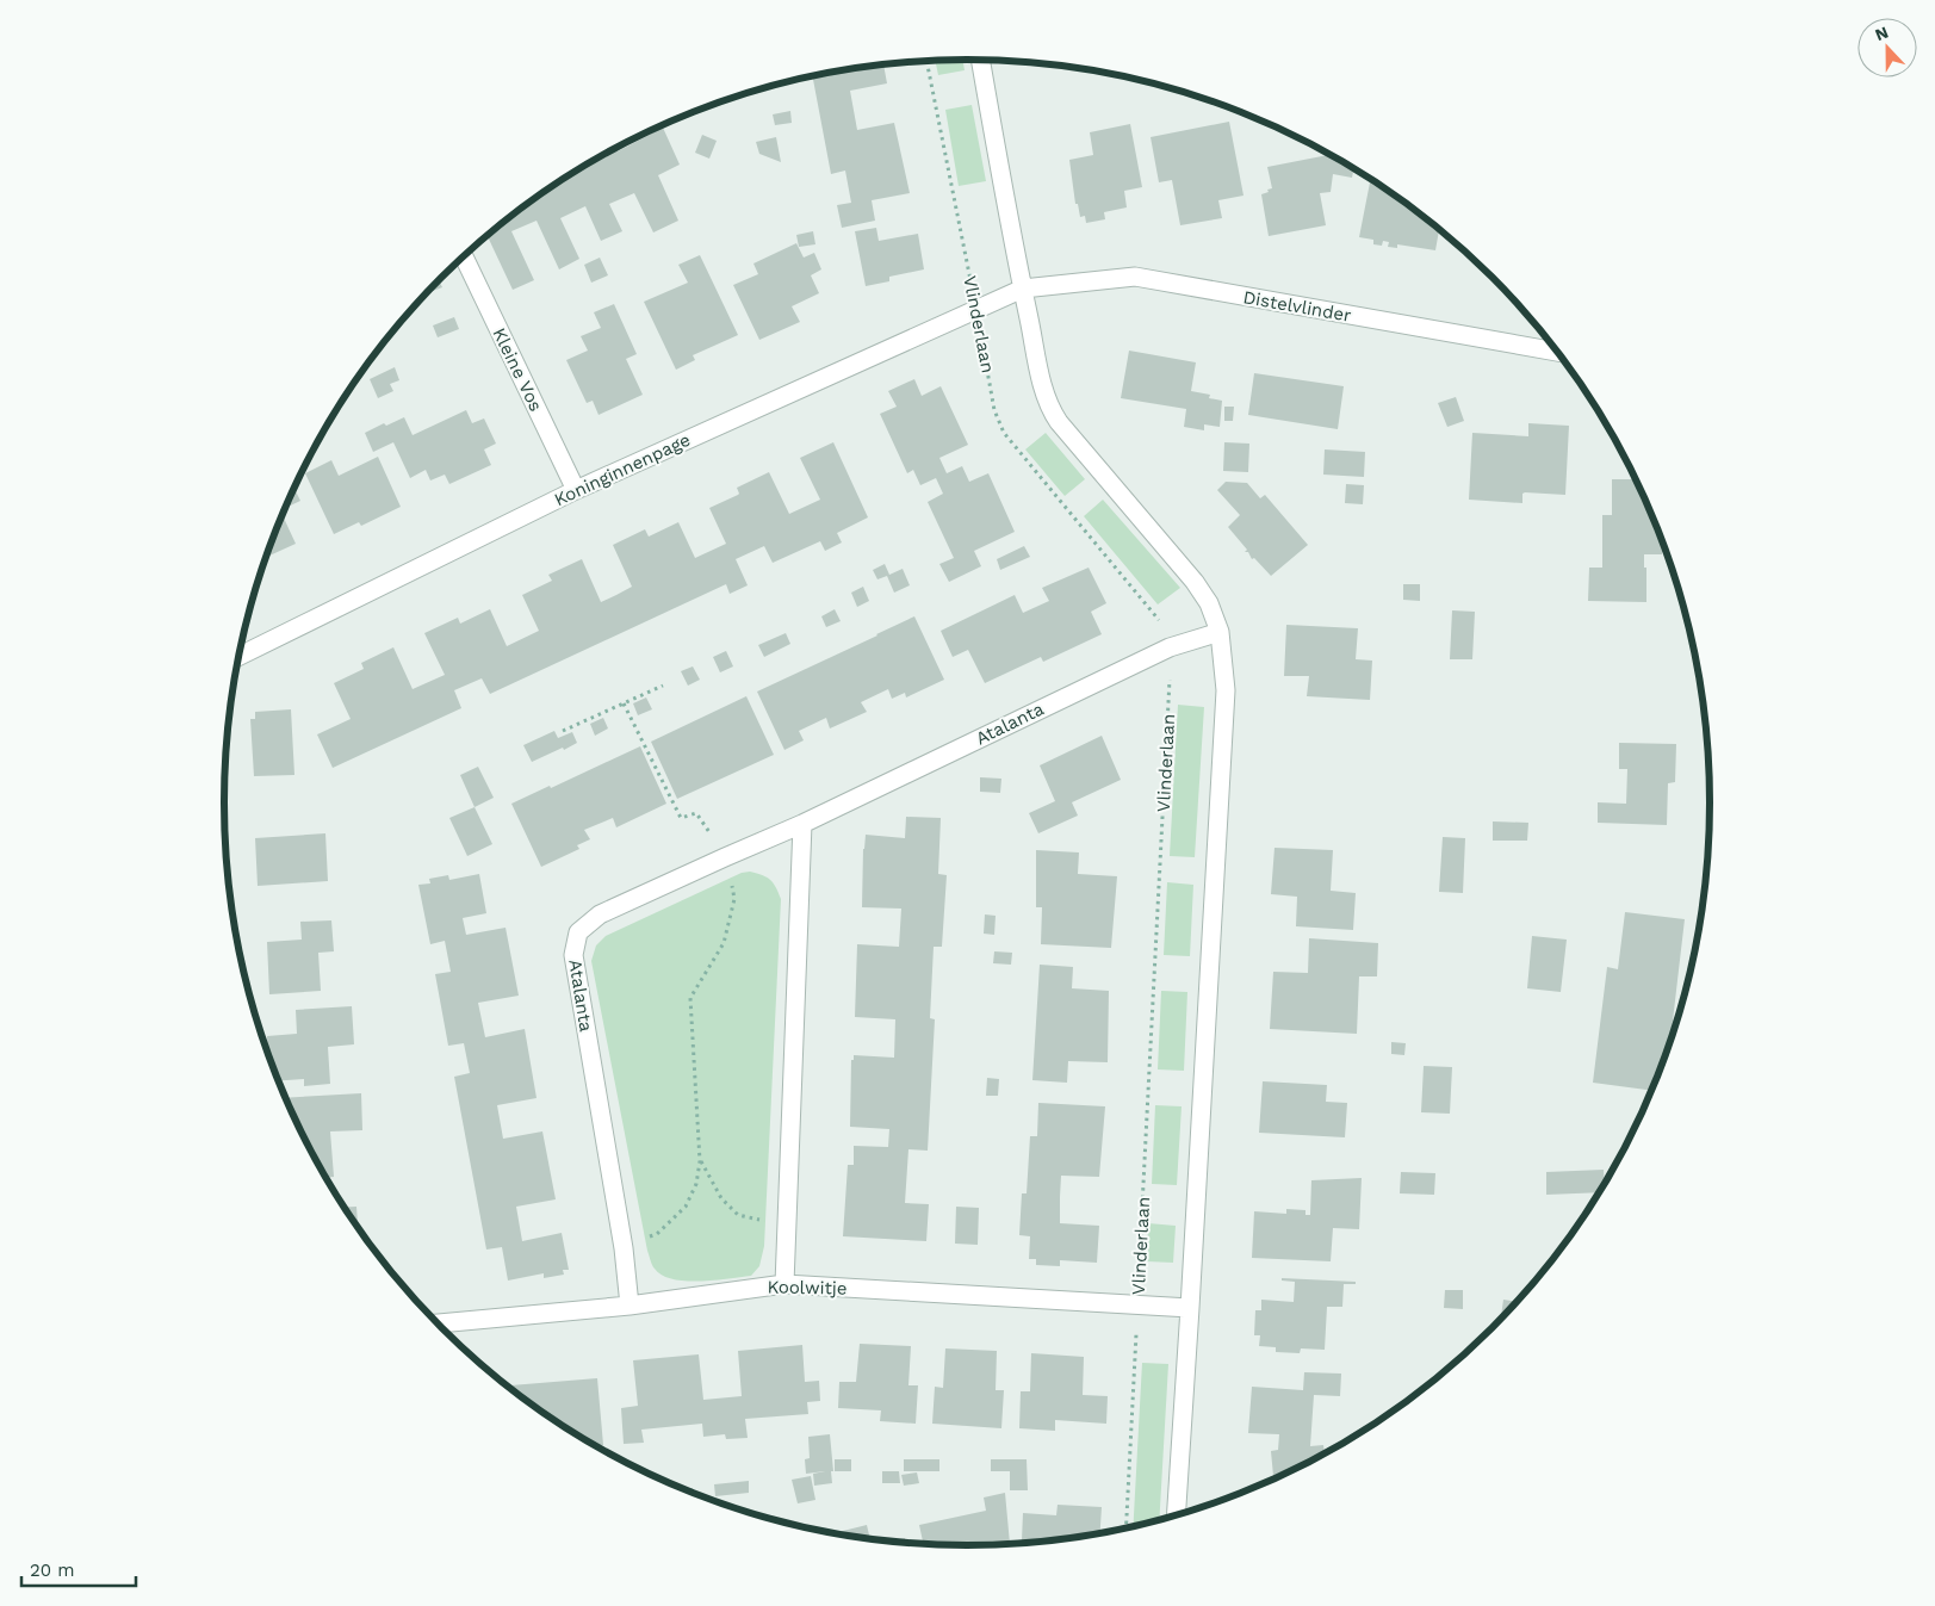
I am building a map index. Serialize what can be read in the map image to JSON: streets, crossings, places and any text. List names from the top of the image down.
{
  "streets": {
    "street": [
      "Distelvlinder",
      "Kleine Vos",
      "Koninginnenpage",
      "Atalanta",
      "Koolwitje"
    ],
    "path": ["Vlinderlaan"]
  },
  "crossings": [
    ["Distelvlinder", "Koninginnenpage"],
    ["Vlinderlaan", "Koninginnenpage"],
    ["Vlinderlaan", "Atalanta"],
    ["Vlinderlaan", "Koolwitje"],
    ["Kleine Vos", "Koninginnenpage"],
    ["Atalanta", "Koolwitje"]
  ],
  "scale_bar": "20 m",
  "north": "top"
}
